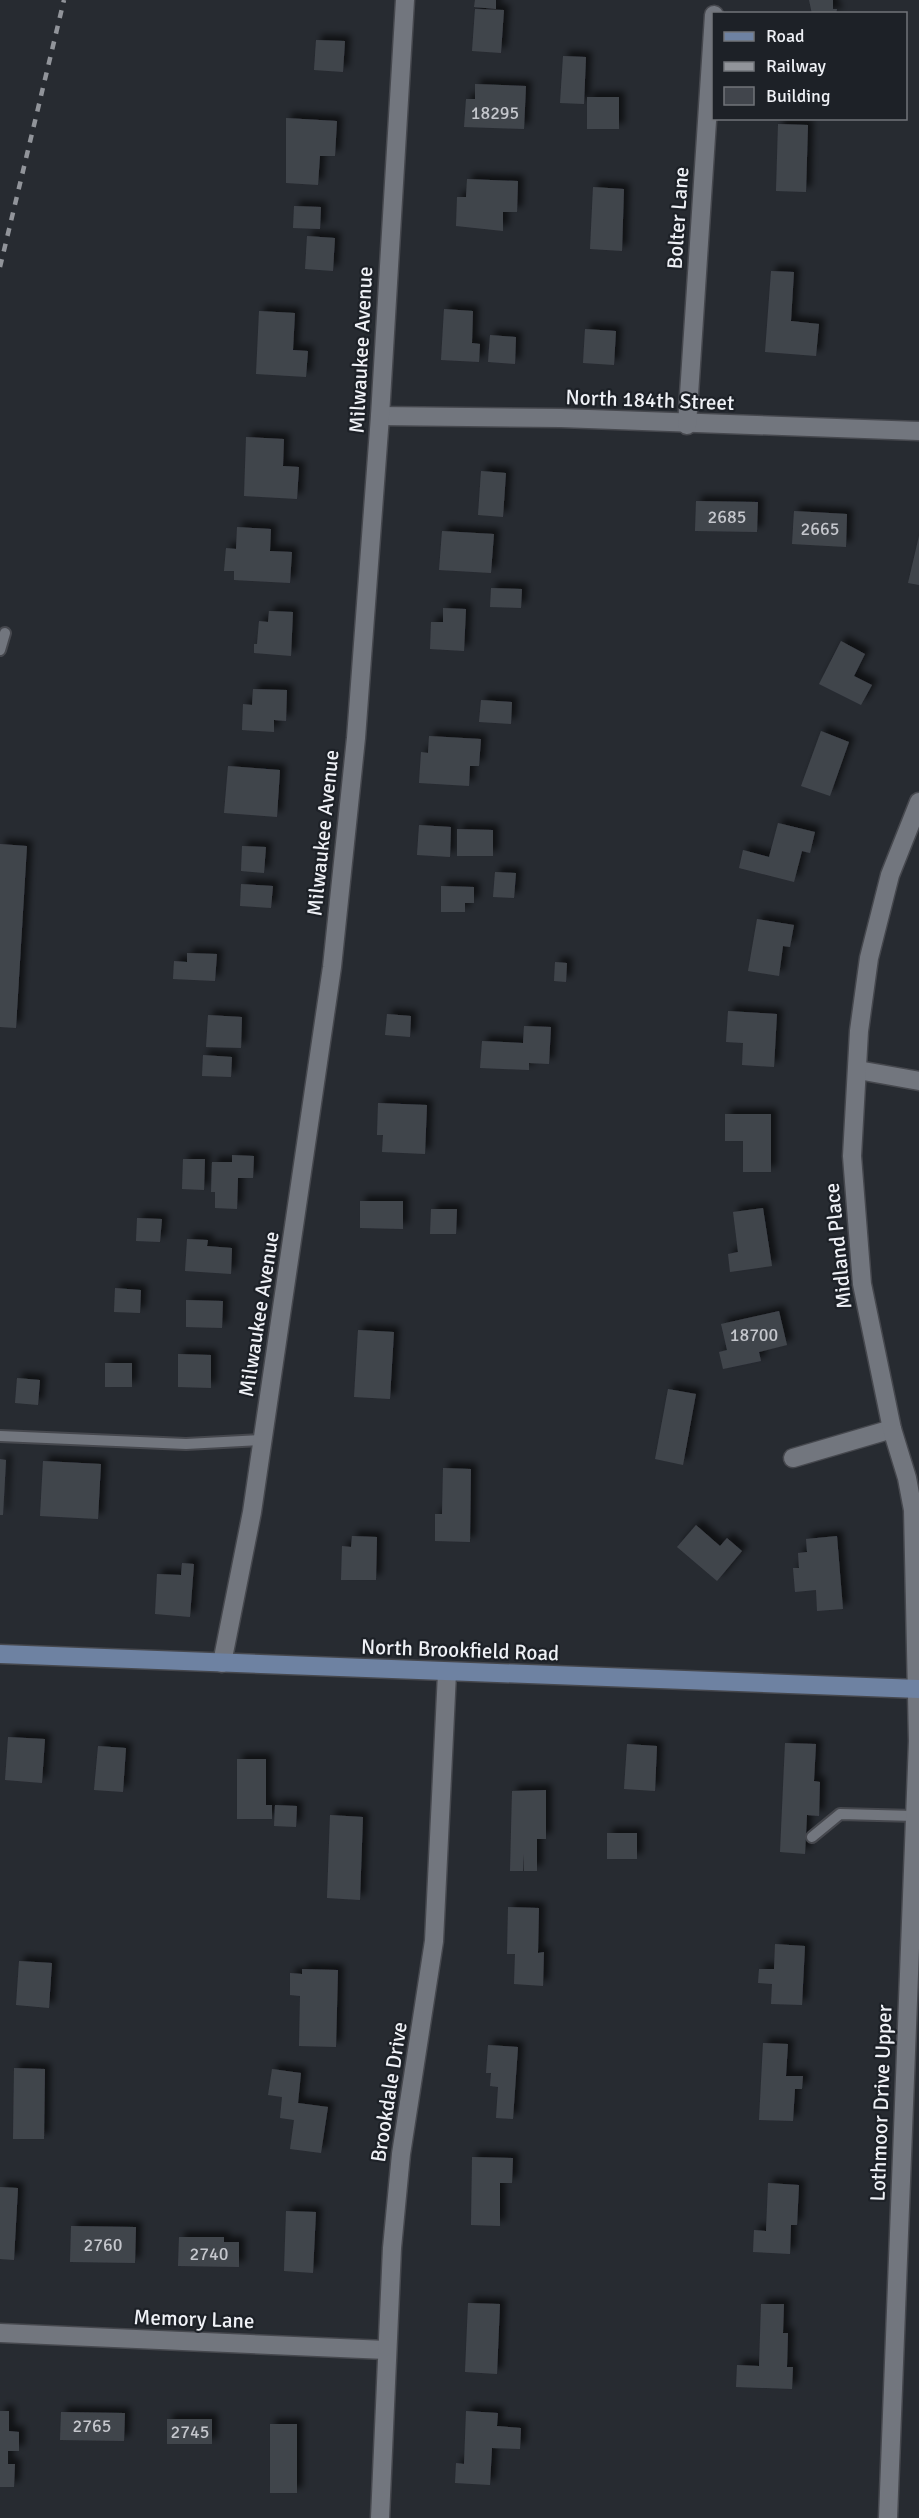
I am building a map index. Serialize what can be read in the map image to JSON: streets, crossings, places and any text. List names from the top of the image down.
{
  "streets": {
    "street": [
      "Bolter Lane",
      "Milwaukee Avenue",
      "North 184th Street",
      "Midland Place",
      "North Brookfield Road",
      "Brookdale Drive",
      "Lothmoor Drive Upper",
      "Memory Lane"
    ]
  },
  "crossings": [
    ["Bolter Lane", "North 184th Street"],
    ["Milwaukee Avenue", "North 184th Street"],
    ["Milwaukee Avenue", "North Brookfield Road"],
    ["Midland Place", "North Brookfield Road"],
    ["Midland Place", "Lothmoor Drive Upper"],
    ["North Brookfield Road", "Brookdale Drive"],
    ["North Brookfield Road", "Lothmoor Drive Upper"],
    ["Brookdale Drive", "Memory Lane"]
  ],
  "house_numbers": [
    "18295",
    "2685",
    "2665",
    "18700",
    "2760",
    "2740",
    "2765",
    "2745"
  ],
  "legend": ["Road", "Railway", "Building"]
}
